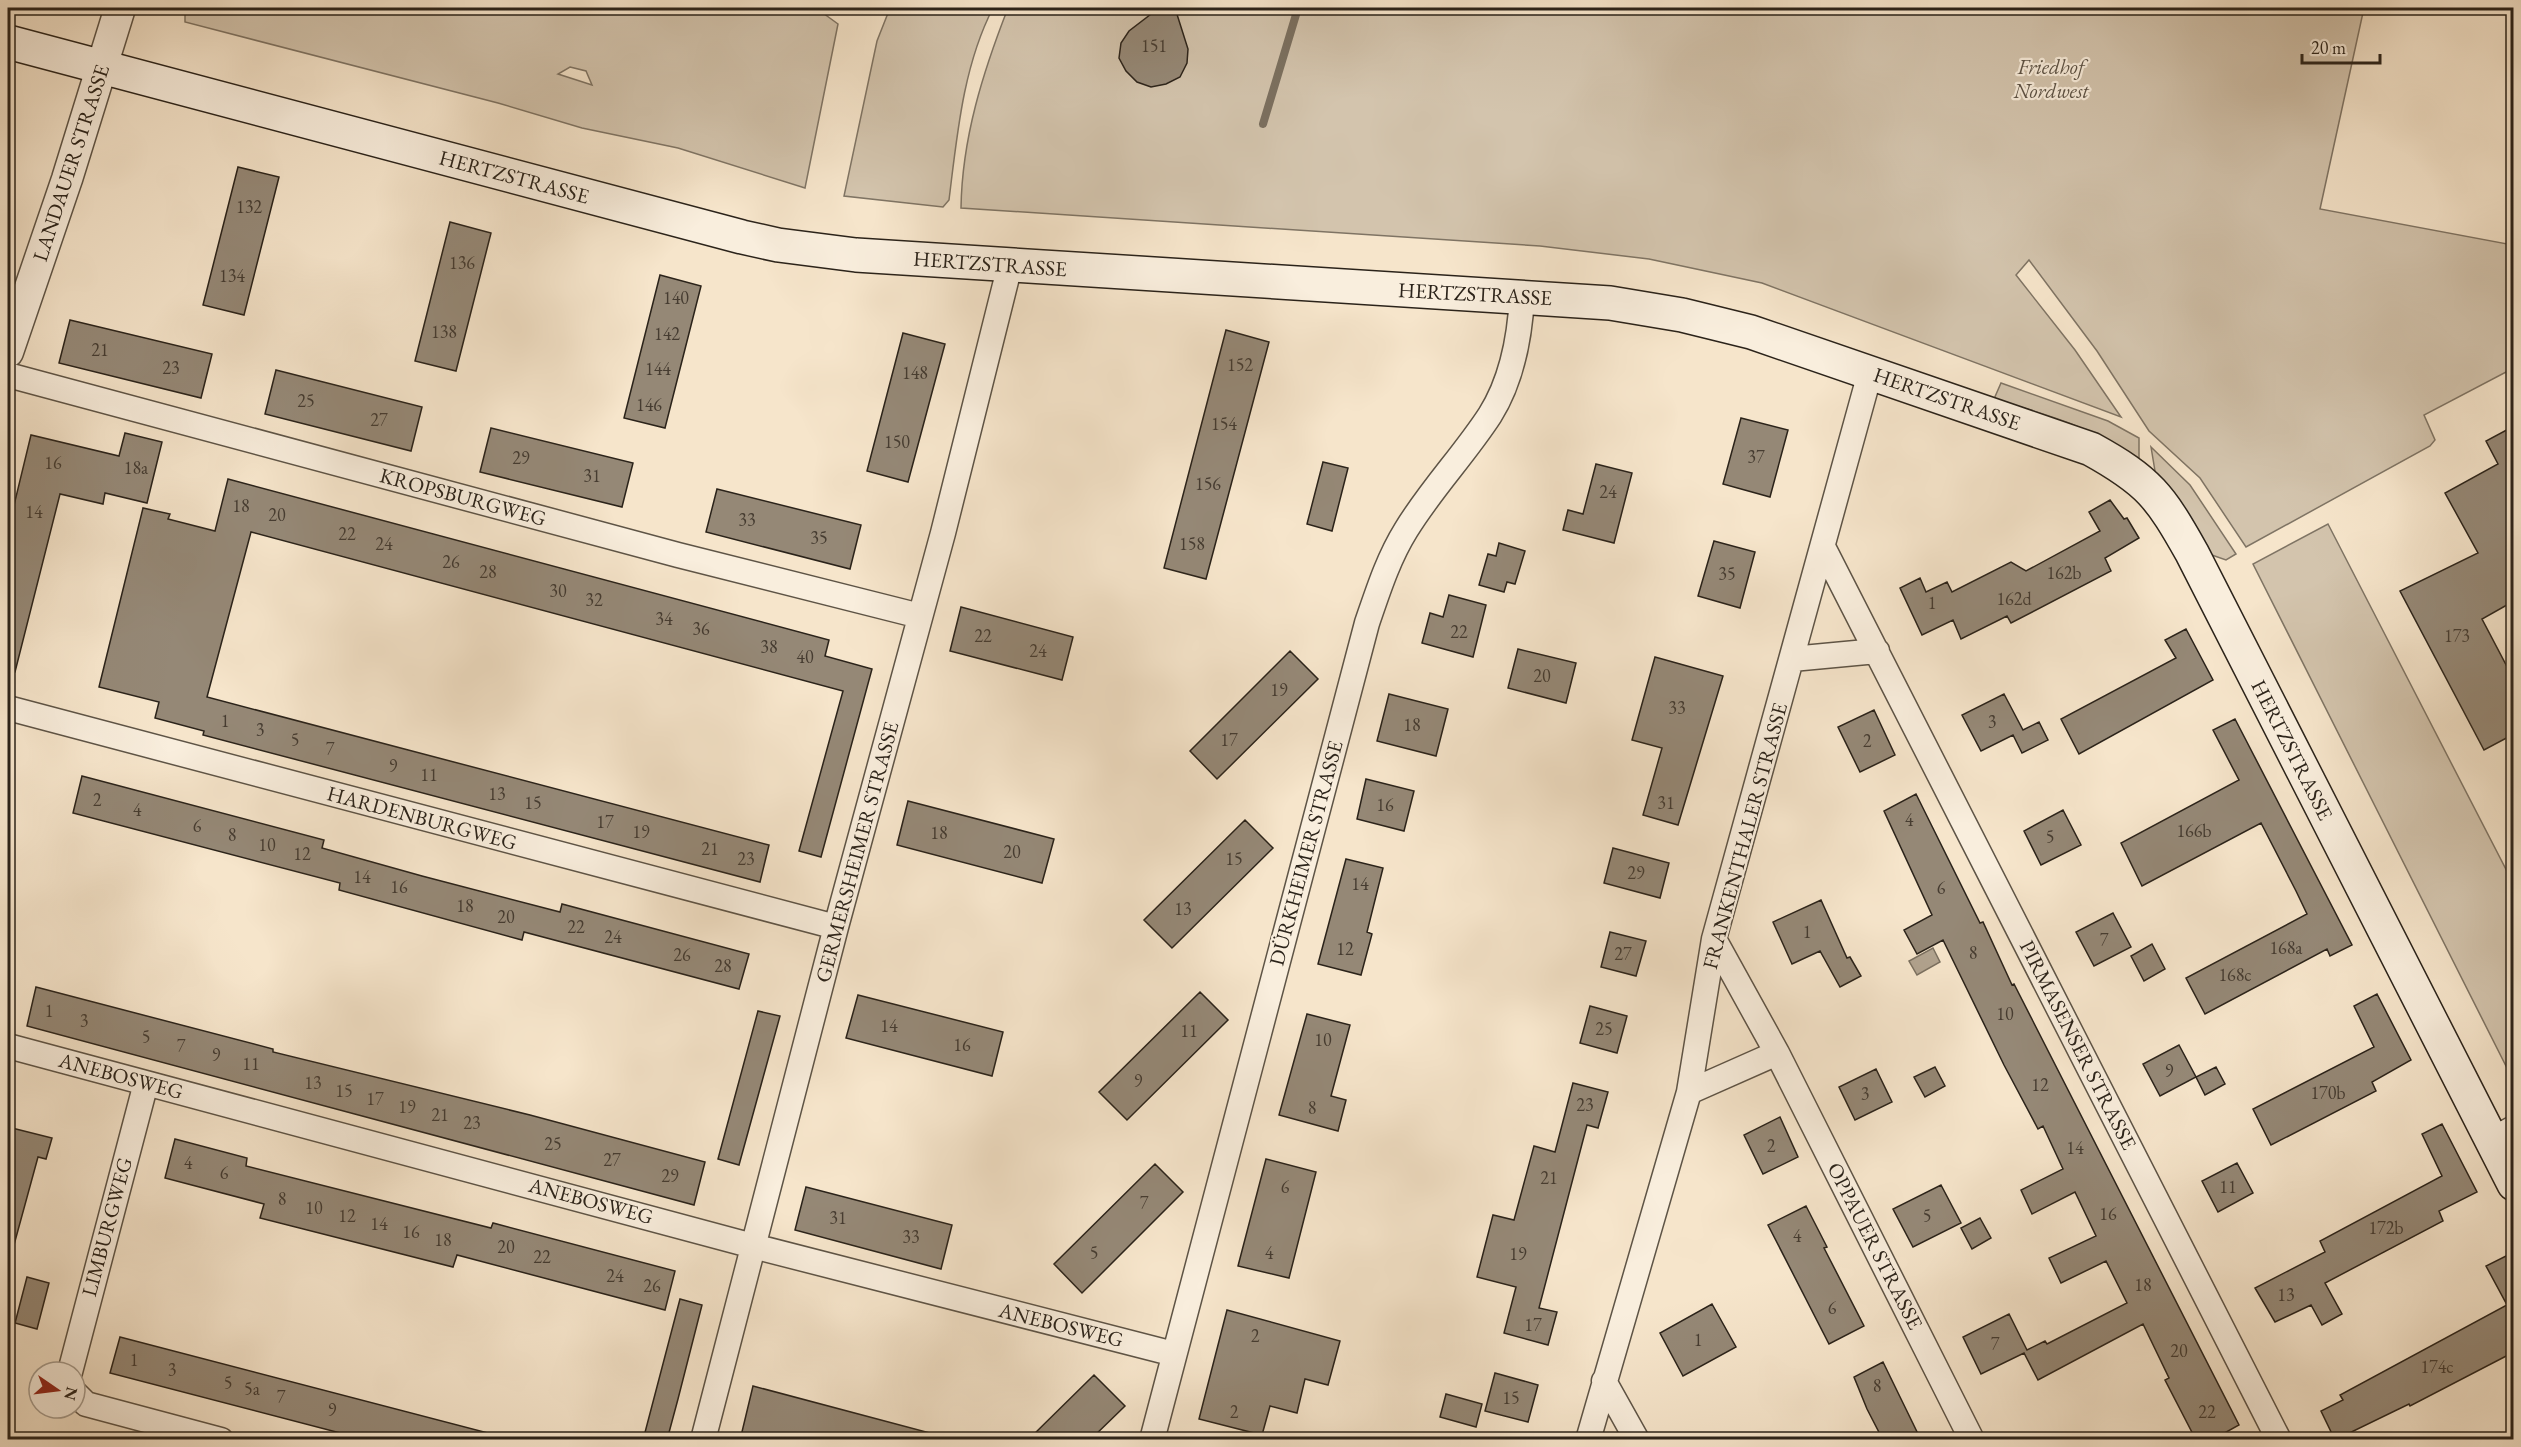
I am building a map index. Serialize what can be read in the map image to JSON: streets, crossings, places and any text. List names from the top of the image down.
{
  "streets": {
    "main road": ["HERTZSTRASSE"],
    "street": [
      "LANDAUER STRASSE",
      "KROPSBURGWEG",
      "HARDENBURGWEG",
      "FRANKENTHALER STRASSE",
      "GERMERSHEIMER STRASSE",
      "DÜRKHEIMER STRASSE",
      "PIRMASENSER STRASSE",
      "ANEBOSWEG",
      "LIMBURGWEG",
      "OPPAUER STRASSE"
    ]
  },
  "crossings": [
    ["LANDAUER STRASSE", "HERTZSTRASSE"],
    ["HERTZSTRASSE", "FRANKENTHALER STRASSE"],
    ["HERTZSTRASSE", "GERMERSHEIMER STRASSE"],
    ["HERTZSTRASSE", "DÜRKHEIMER STRASSE"],
    ["KROPSBURGWEG", "GERMERSHEIMER STRASSE"],
    ["HARDENBURGWEG", "GERMERSHEIMER STRASSE"],
    ["FRANKENTHALER STRASSE", "PIRMASENSER STRASSE"],
    ["FRANKENTHALER STRASSE", "OPPAUER STRASSE"],
    ["GERMERSHEIMER STRASSE", "ANEBOSWEG"],
    ["DÜRKHEIMER STRASSE", "ANEBOSWEG"],
    ["ANEBOSWEG", "LIMBURGWEG"]
  ],
  "parks": ["Friedhof Nordwest"],
  "house_numbers": [
    "151",
    "132",
    "136",
    "134",
    "140",
    "138",
    "142",
    "21",
    "152",
    "23",
    "144",
    "148",
    "25",
    "146",
    "27",
    "154",
    "150",
    "37",
    "29",
    "16",
    "18a",
    "31",
    "156",
    "24",
    "18",
    "14",
    "20",
    "33",
    "22",
    "35",
    "24",
    "158",
    "26",
    "28",
    "162b",
    "35",
    "30",
    "162d",
    "32",
    "1",
    "34",
    "36",
    "22",
    "22",
    "173",
    "38",
    "24",
    "40",
    "20",
    "19",
    "33",
    "1",
    "3",
    "18",
    "3",
    "5",
    "17",
    "2",
    "7",
    "9",
    "11",
    "13",
    "2",
    "15",
    "31",
    "16",
    "4",
    "4",
    "17",
    "6",
    "166b",
    "19",
    "18",
    "8",
    "5",
    "10",
    "21",
    "20",
    "12",
    "23",
    "15",
    "29",
    "14",
    "14",
    "16",
    "6",
    "18",
    "13",
    "20",
    "22",
    "1",
    "24",
    "7",
    "168a",
    "12",
    "8",
    "27",
    "26",
    "28",
    "168c",
    "1",
    "10",
    "3",
    "14",
    "25",
    "11",
    "5",
    "10",
    "16",
    "7",
    "9",
    "11",
    "9",
    "9",
    "13",
    "12",
    "15",
    "170b",
    "3",
    "17",
    "23",
    "19",
    "8",
    "21",
    "23",
    "25",
    "2",
    "14",
    "27",
    "4",
    "6",
    "29",
    "21",
    "6",
    "11",
    "8",
    "7",
    "10",
    "16",
    "12",
    "5",
    "31",
    "14",
    "172b",
    "16",
    "4",
    "33",
    "18",
    "20",
    "5",
    "4",
    "19",
    "22",
    "24",
    "18",
    "26",
    "13",
    "6",
    "17",
    "2",
    "1",
    "7",
    "20",
    "1",
    "174c",
    "3",
    "5",
    "8",
    "5a",
    "7",
    "15",
    "9",
    "2",
    "22"
  ],
  "scale_bar": "20 m",
  "north": "right"
}
